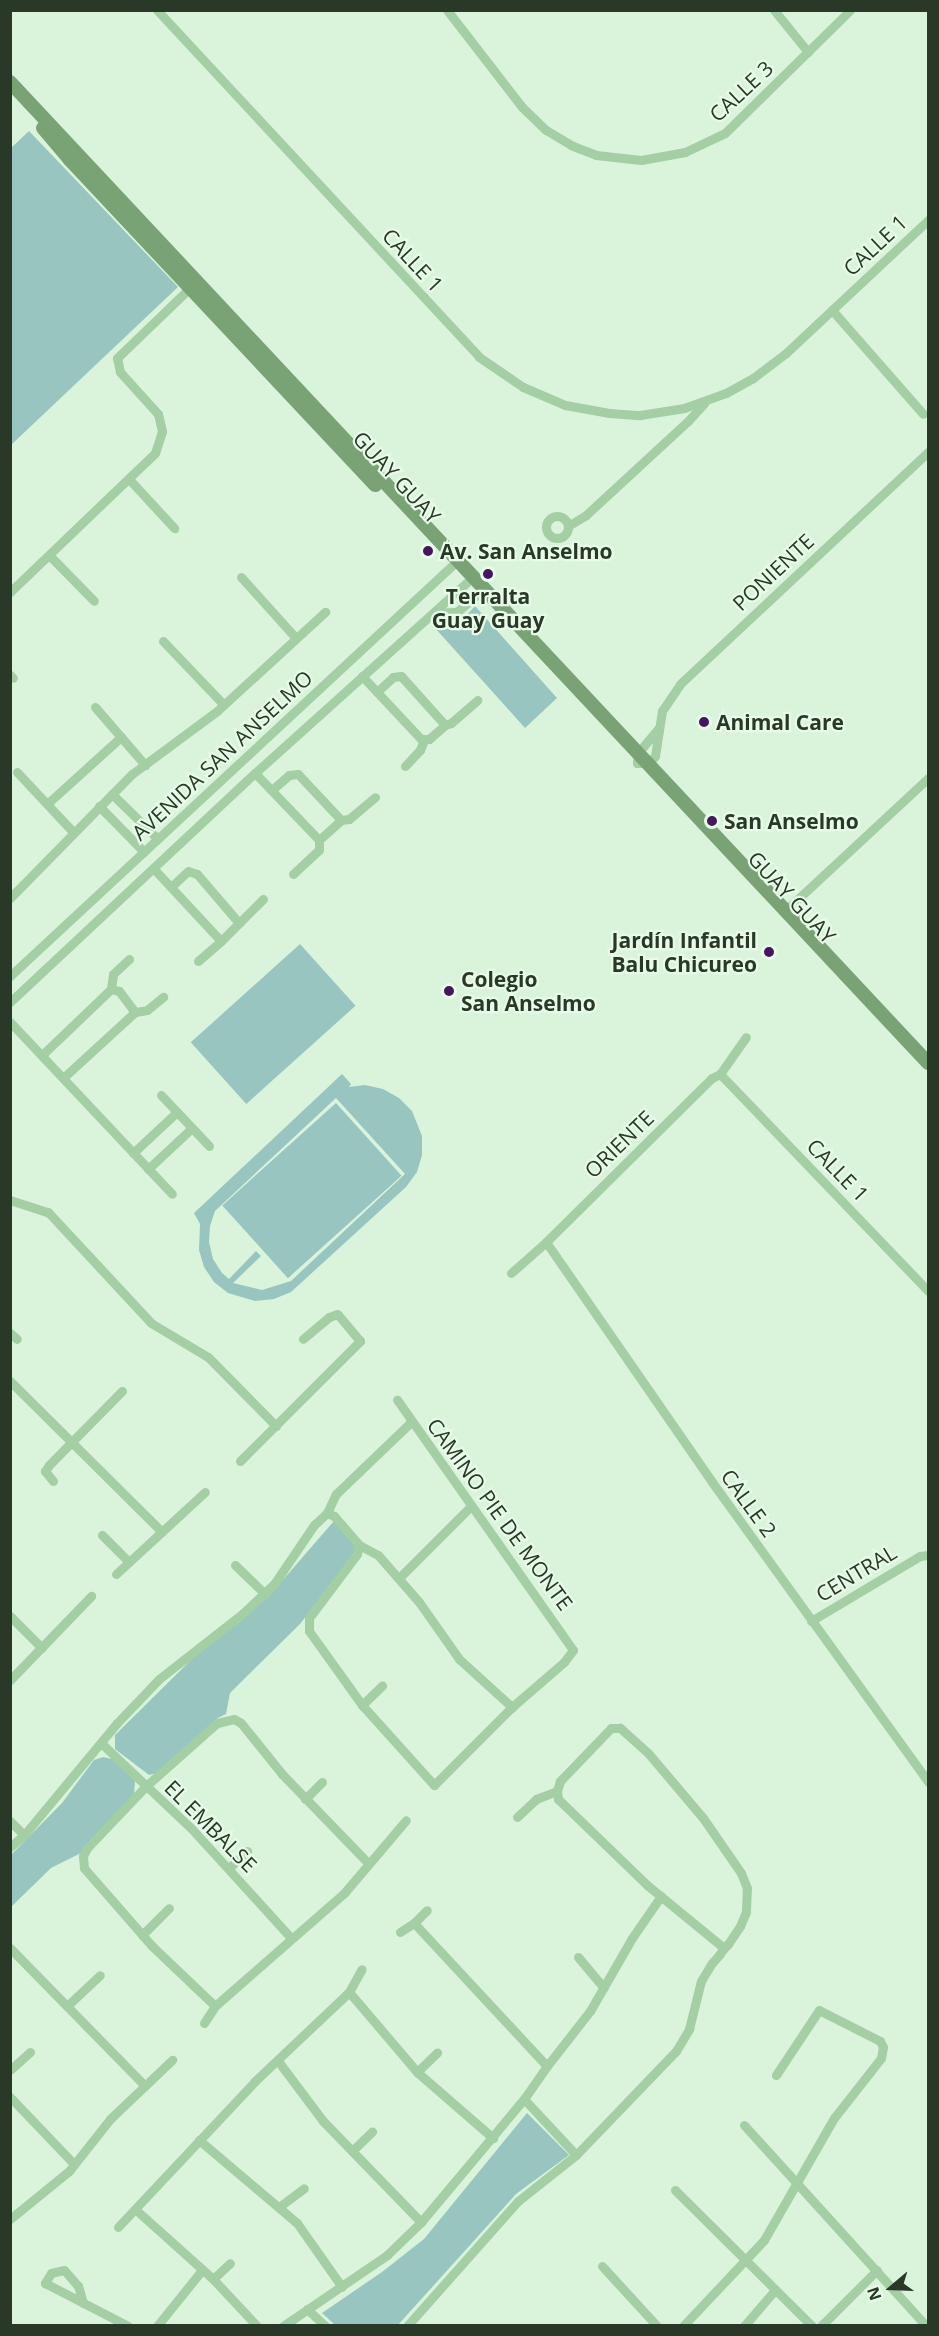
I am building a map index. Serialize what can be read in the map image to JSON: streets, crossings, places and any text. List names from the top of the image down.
{
  "streets": {
    "street": [
      "CALLE 3",
      "CALLE 1",
      "GUAY GUAY",
      "PONIENTE",
      "AVENIDA SAN ANSELMO",
      "ORIENTE",
      "CALLE 2",
      "CAMINO PIE DE MONTE",
      "CENTRAL",
      "EL EMBALSE"
    ]
  },
  "crossings": [
    ["CALLE 1", "ORIENTE"],
    ["GUAY GUAY", "PONIENTE"],
    ["GUAY GUAY", "AVENIDA SAN ANSELMO"],
    ["ORIENTE", "CALLE 2"],
    ["CALLE 2", "CENTRAL"]
  ],
  "places": [
    "Av. San Anselmo",
    "Terralta Guay Guay",
    "Animal Care",
    "San Anselmo",
    "Jardín Infantil Balu Chicureo",
    "Colegio San Anselmo"
  ],
  "north": "left"
}
